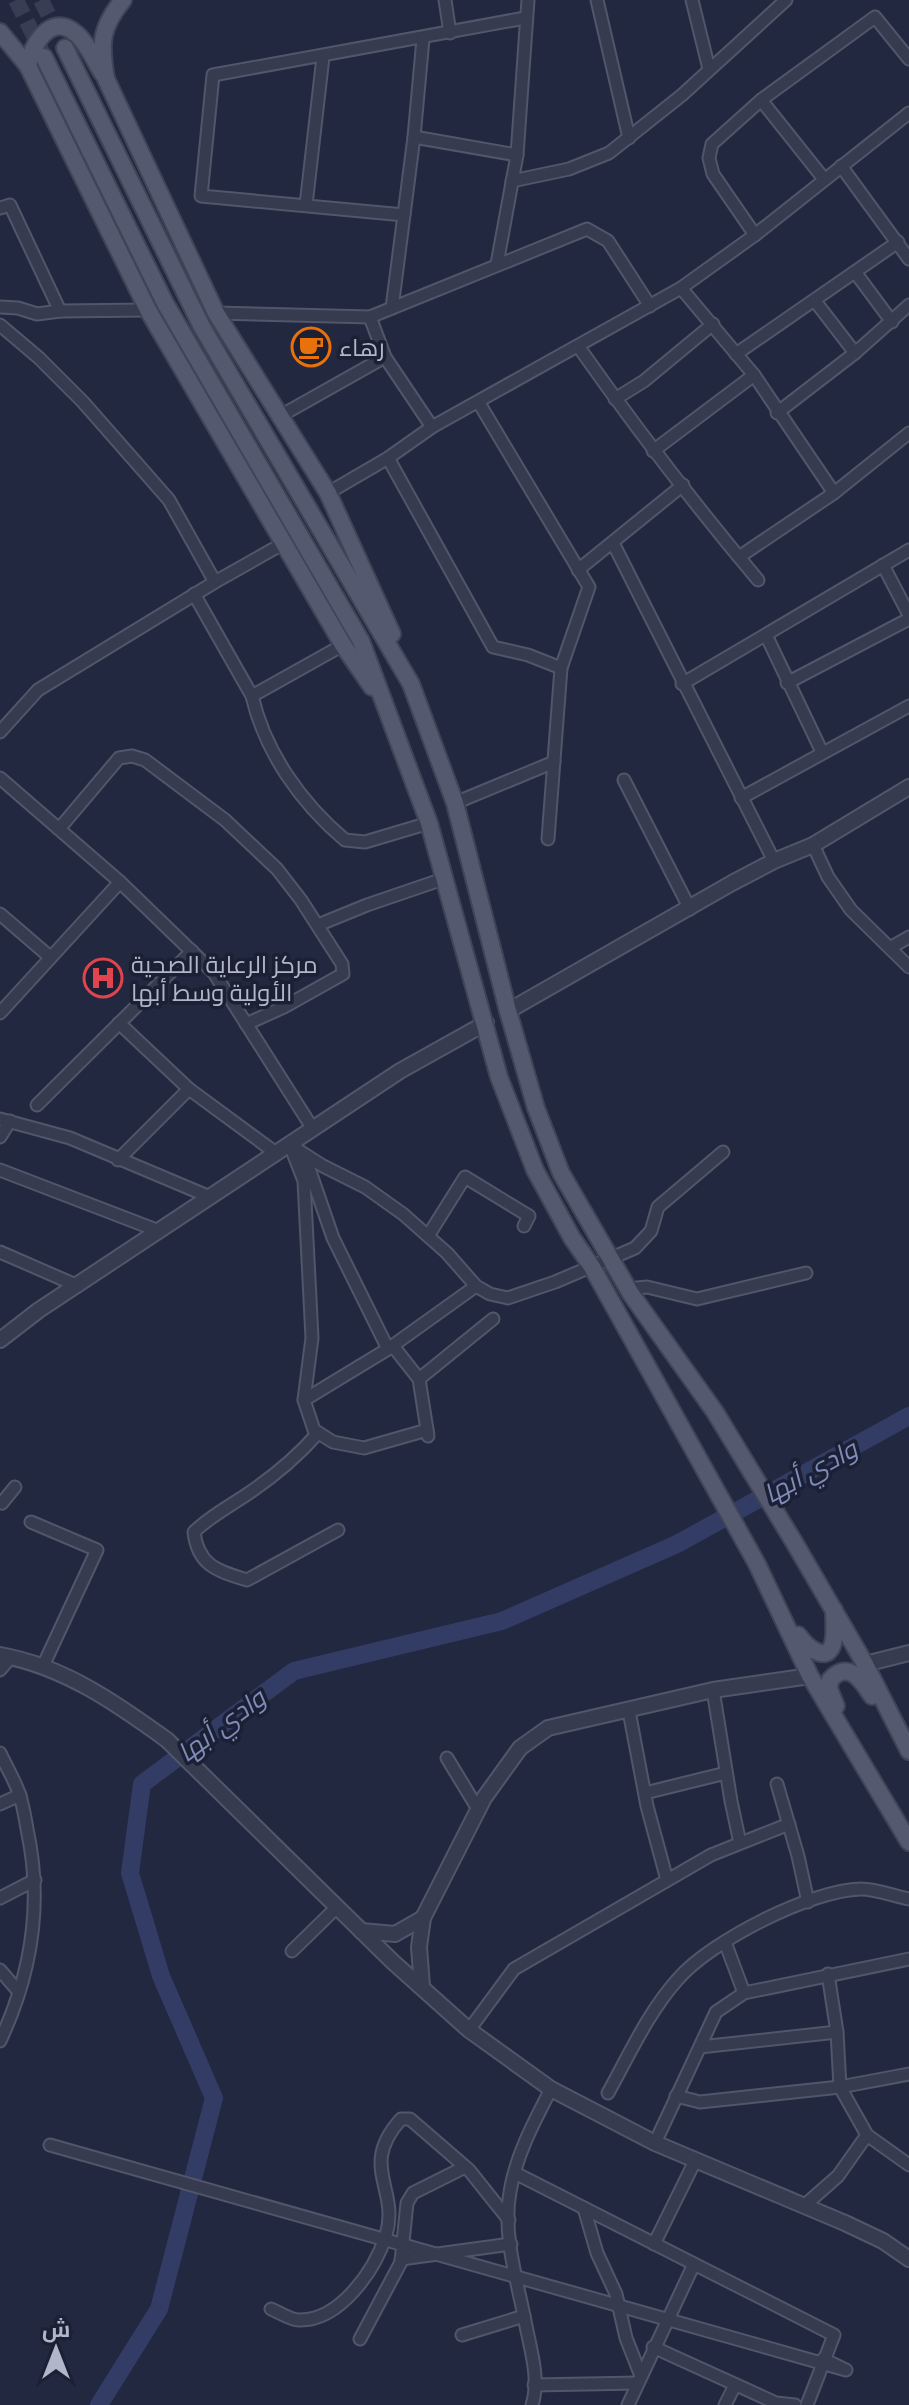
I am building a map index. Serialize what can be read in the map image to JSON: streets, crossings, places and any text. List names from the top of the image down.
{
  "water": ["وادي أبها"],
  "places": {
    "cafe": ["رهاء"],
    "hospital": ["مركز الرعاية الصحية الأولية وسط أبها"]
  },
  "north": "top"
}
